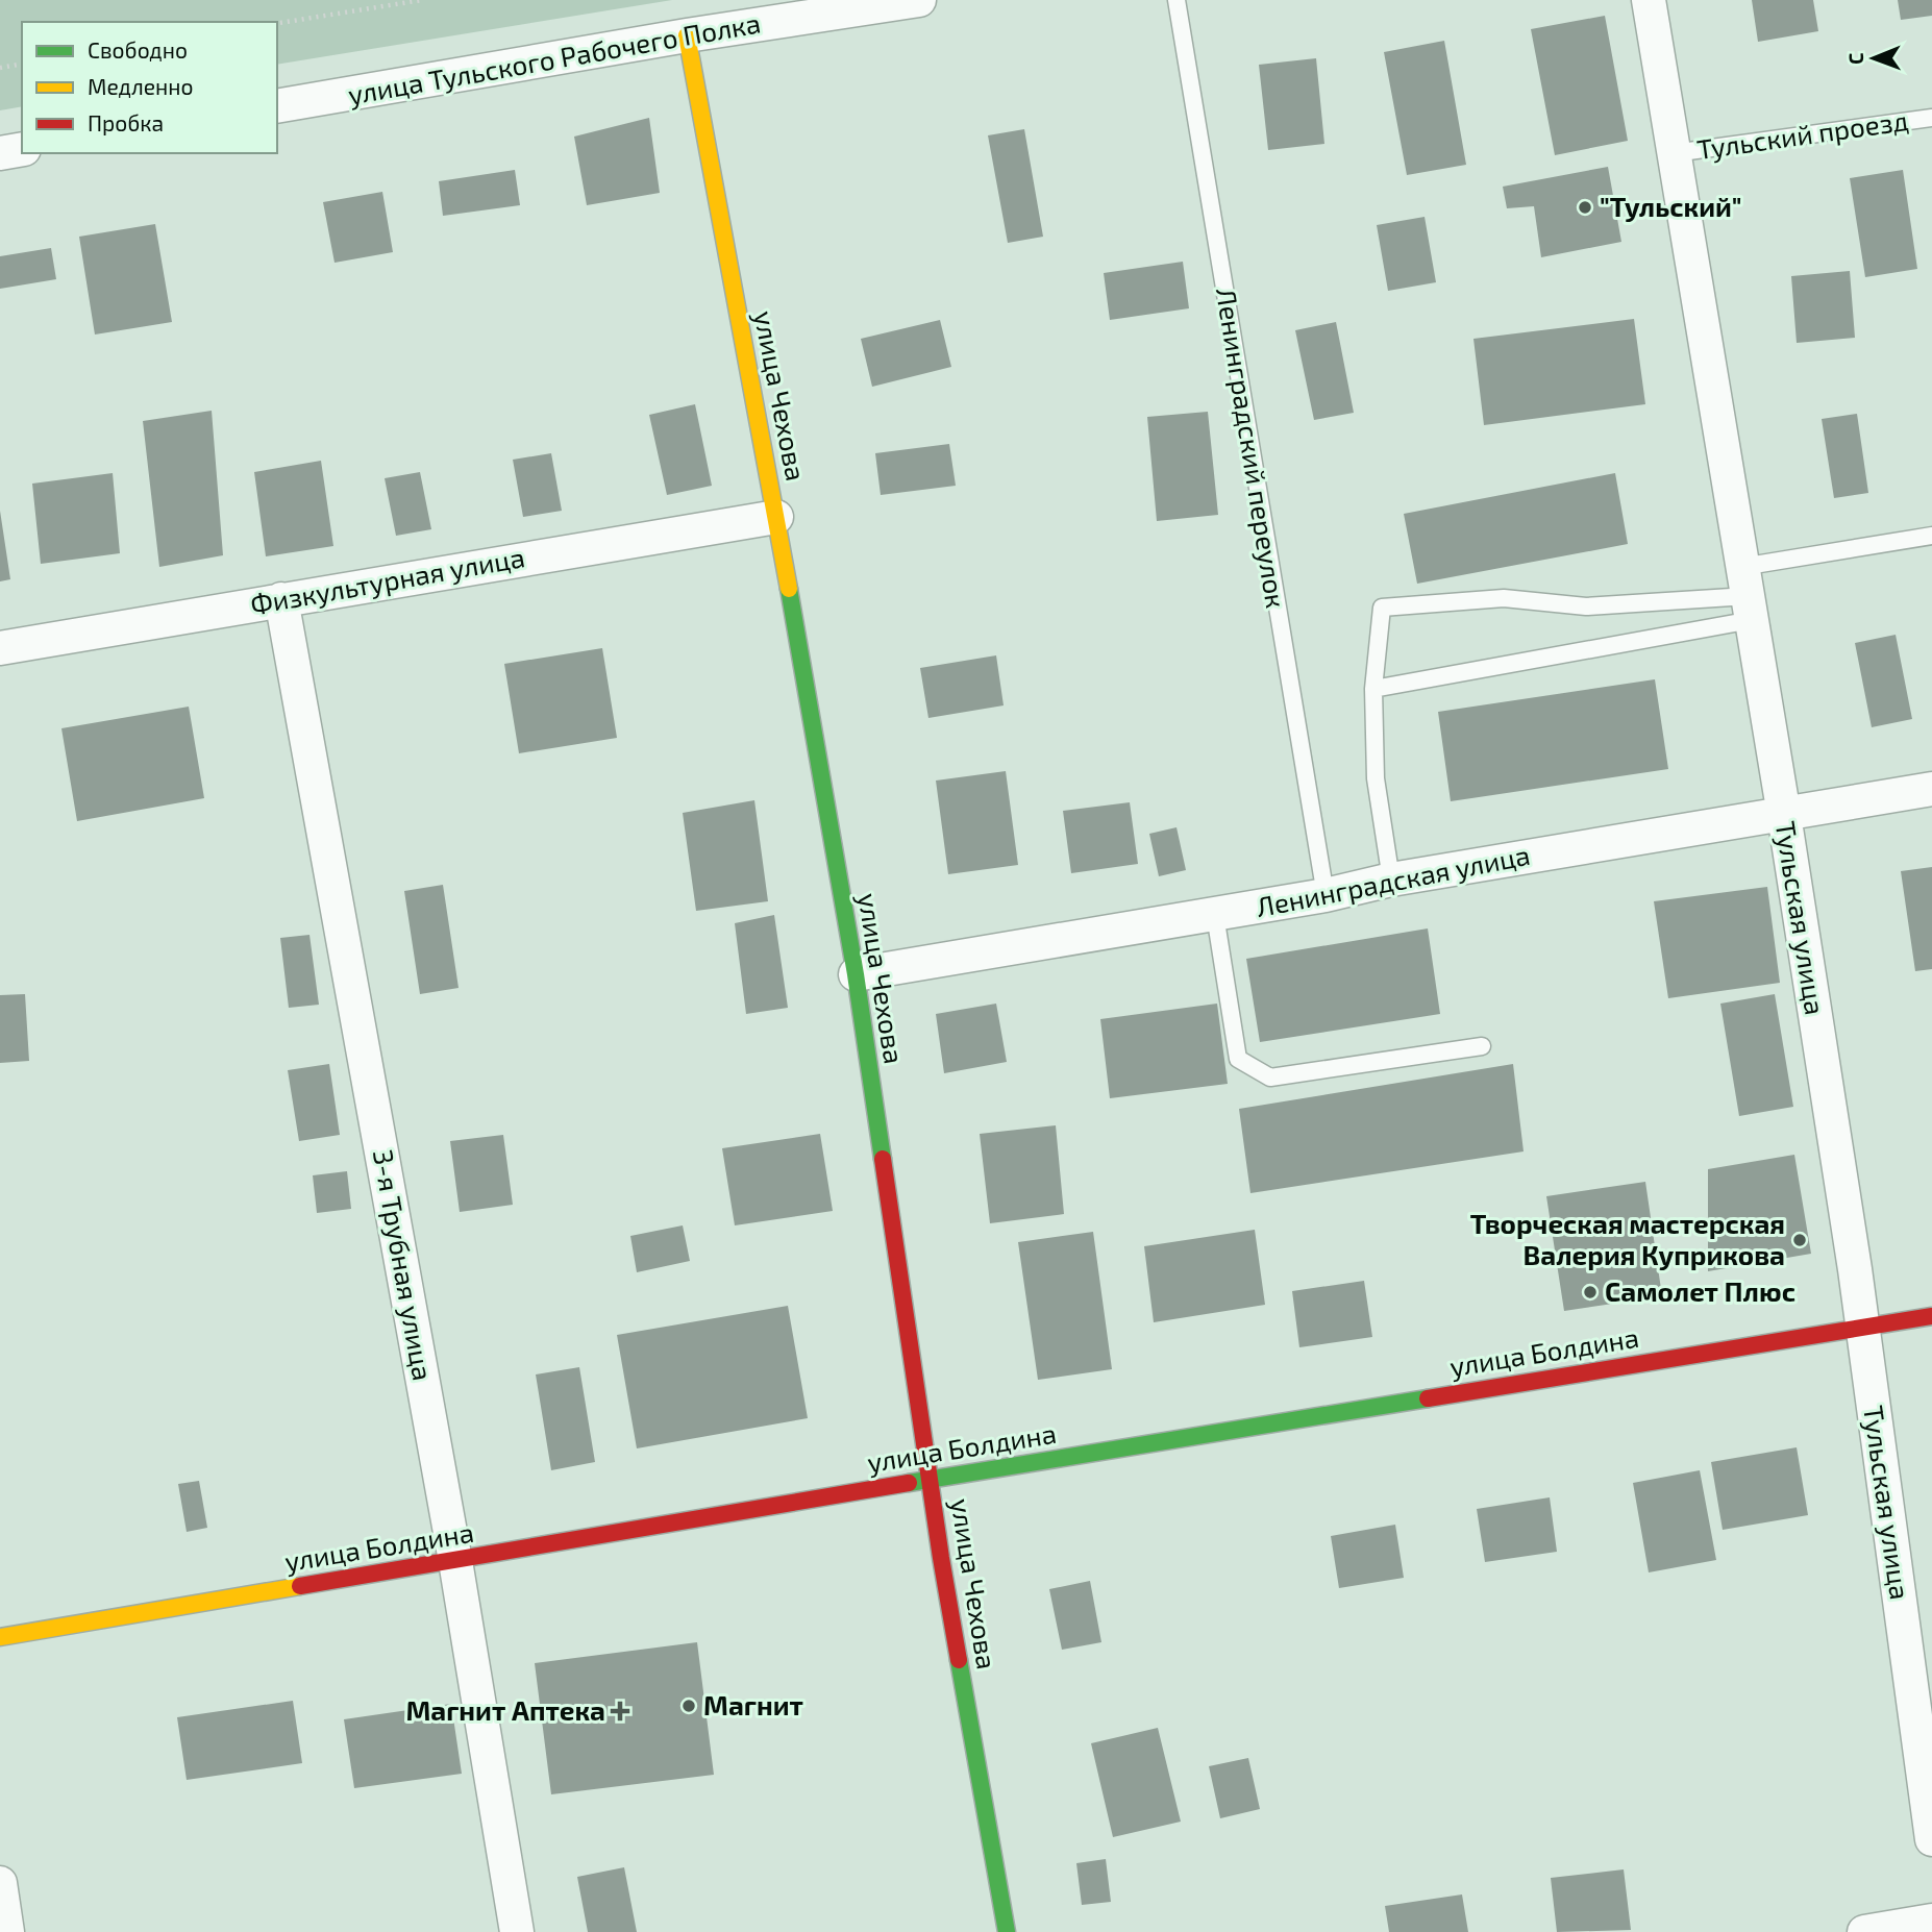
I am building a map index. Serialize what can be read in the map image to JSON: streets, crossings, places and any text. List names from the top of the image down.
{
  "streets": {
    "main road": ["улица Чехова", "улица Болдина"],
    "street": [
      "улица Тульского Рабочего Полка",
      "Физкультурная улица",
      "Ленинградская улица",
      "Тульская улица",
      "3-я Трубная улица"
    ],
    "lane": ["Тульский проезд", "Ленинградский переулок"]
  },
  "crossings": [
    ["улица Тульского Рабочего Полка", "улица Чехова"],
    ["Тульский проезд", "Тульская улица"],
    ["улица Чехова", "Физкультурная улица"],
    ["улица Чехова", "Ленинградская улица"],
    ["улица Чехова", "улица Болдина"],
    ["Ленинградский переулок", "Ленинградская улица"],
    ["Физкультурная улица", "3-я Трубная улица"],
    ["Ленинградская улица", "Тульская улица"],
    ["Тульская улица", "улица Болдина"],
    ["3-я Трубная улица", "улица Болдина"]
  ],
  "places": {
    "other": [
      "\"Тульский\"",
      "Творческая мастерская Валерия Куприкова",
      "Самолет Плюс",
      "Магнит"
    ],
    "health": ["Магнит Аптека"]
  },
  "legend": ["Свободно", "Медленно", "Пробка"],
  "north": "left"
}
